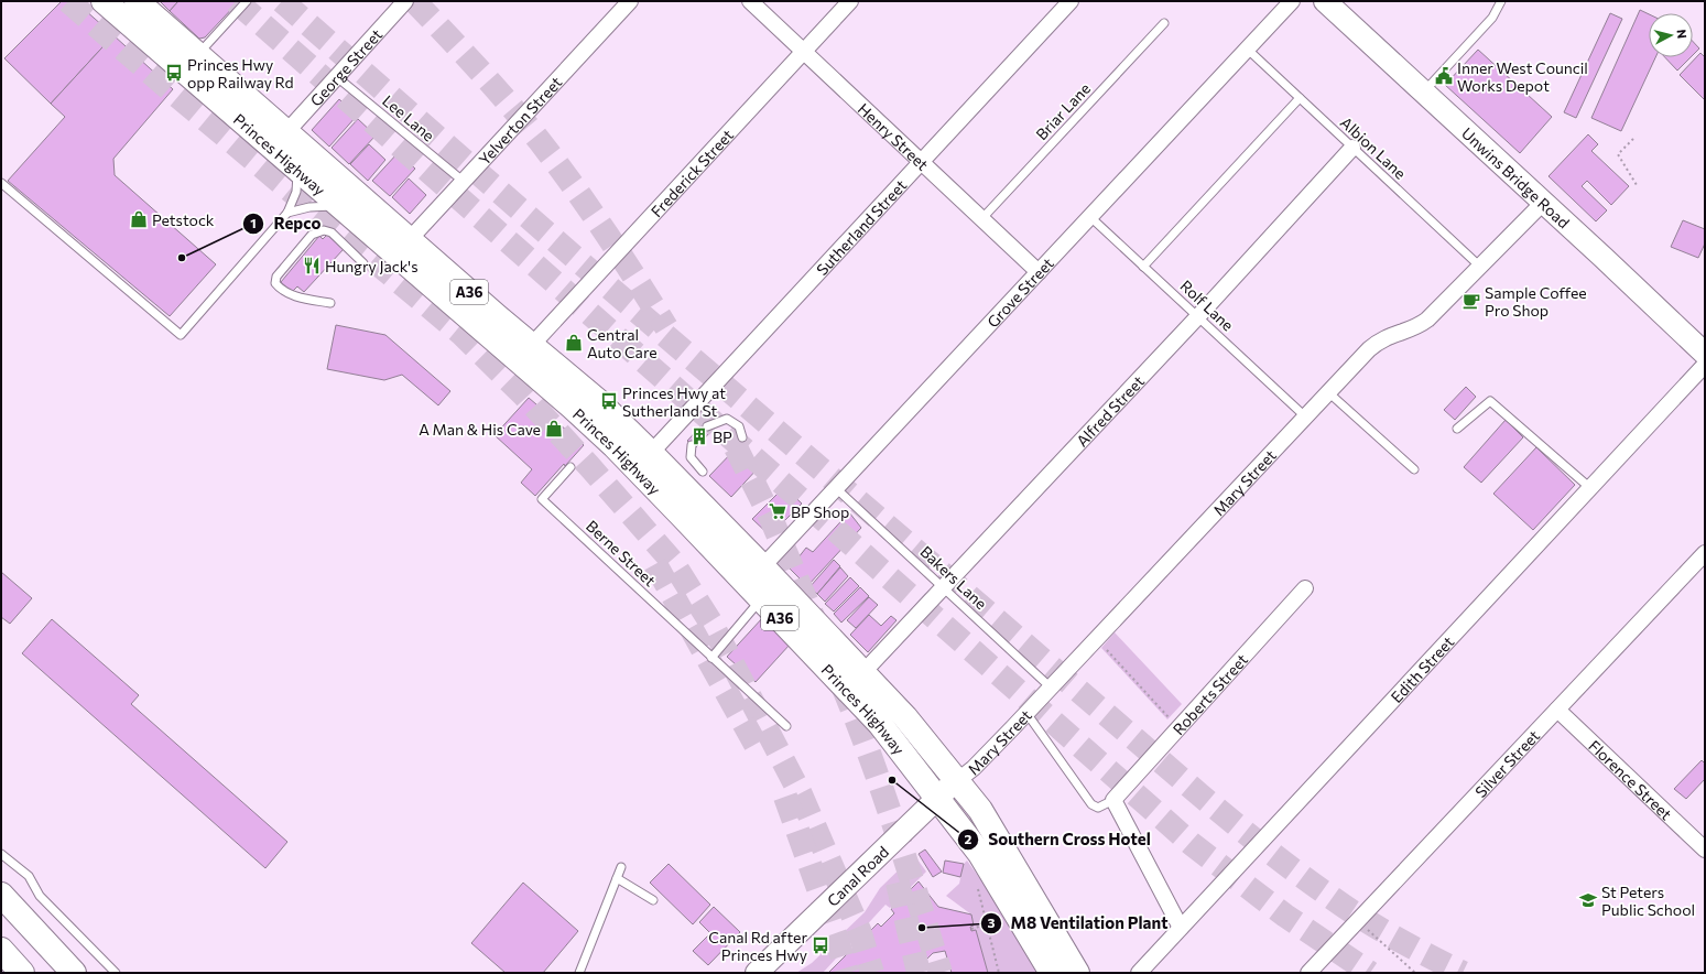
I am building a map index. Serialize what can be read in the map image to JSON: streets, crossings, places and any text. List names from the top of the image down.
{
  "streets": {
    "highway": ["Princes Highway", "A36"],
    "main road": ["Unwins Bridge Road", "Canal Road"],
    "street": [
      "George Street",
      "Yelverton Street",
      "Henry Street",
      "Frederick Street",
      "Sutherland Street",
      "Grove Street",
      "Alfred Street",
      "Mary Street",
      "Edith Street",
      "Roberts Street",
      "Silver Street",
      "Florence Street"
    ],
    "lane": [
      "Briar Lane",
      "Lee Lane",
      "Albion Lane",
      "Rolf Lane",
      "Berne Street",
      "Bakers Lane"
    ]
  },
  "crossings": [
    ["George Street", "Lee Lane"],
    ["George Street", "Princes Highway"],
    ["Briar Lane", "Henry Street"],
    ["Lee Lane", "Yelverton Street"],
    ["Yelverton Street", "Princes Highway"],
    ["Henry Street", "Frederick Street"],
    ["Henry Street", "Sutherland Street"],
    ["Henry Street", "Grove Street"],
    ["Albion Lane", "Grove Street"],
    ["Albion Lane", "Alfred Street"],
    ["Albion Lane", "Mary Street"],
    ["Princes Highway", "Frederick Street"],
    ["Princes Highway", "Sutherland Street"],
    ["Princes Highway", "Grove Street"],
    ["Princes Highway", "Alfred Street"],
    ["Princes Highway", "Mary Street"],
    ["Princes Highway", "Canal Road"],
    ["Unwins Bridge Road", "Mary Street"],
    ["Grove Street", "Rolf Lane"],
    ["Grove Street", "Bakers Lane"],
    ["Rolf Lane", "Alfred Street"],
    ["Rolf Lane", "Mary Street"],
    ["Alfred Street", "Bakers Lane"],
    ["Mary Street", "Bakers Lane"],
    ["Mary Street", "Canal Road"],
    ["Silver Street", "Florence Street"]
  ],
  "places": {
    "bus stop": ["Princes Hwy opp Railway Rd", "Princes Hwy at Sutherland St", "Canal Rd after Princes Hwy"],
    "public building": ["Inner West Council Works Depot"],
    "shop": ["Petstock", "Central Auto Care", "A Man & His Cave"],
    "other": ["Repco", "Southern Cross Hotel", "M8 Ventilation Plant"],
    "restaurant": ["Hungry Jack's"],
    "cafe": ["Sample Coffee Pro Shop"],
    "building": ["BP"],
    "supermarket": ["BP Shop"],
    "school or university": ["St Peters Public School"]
  },
  "north": "right"
}
